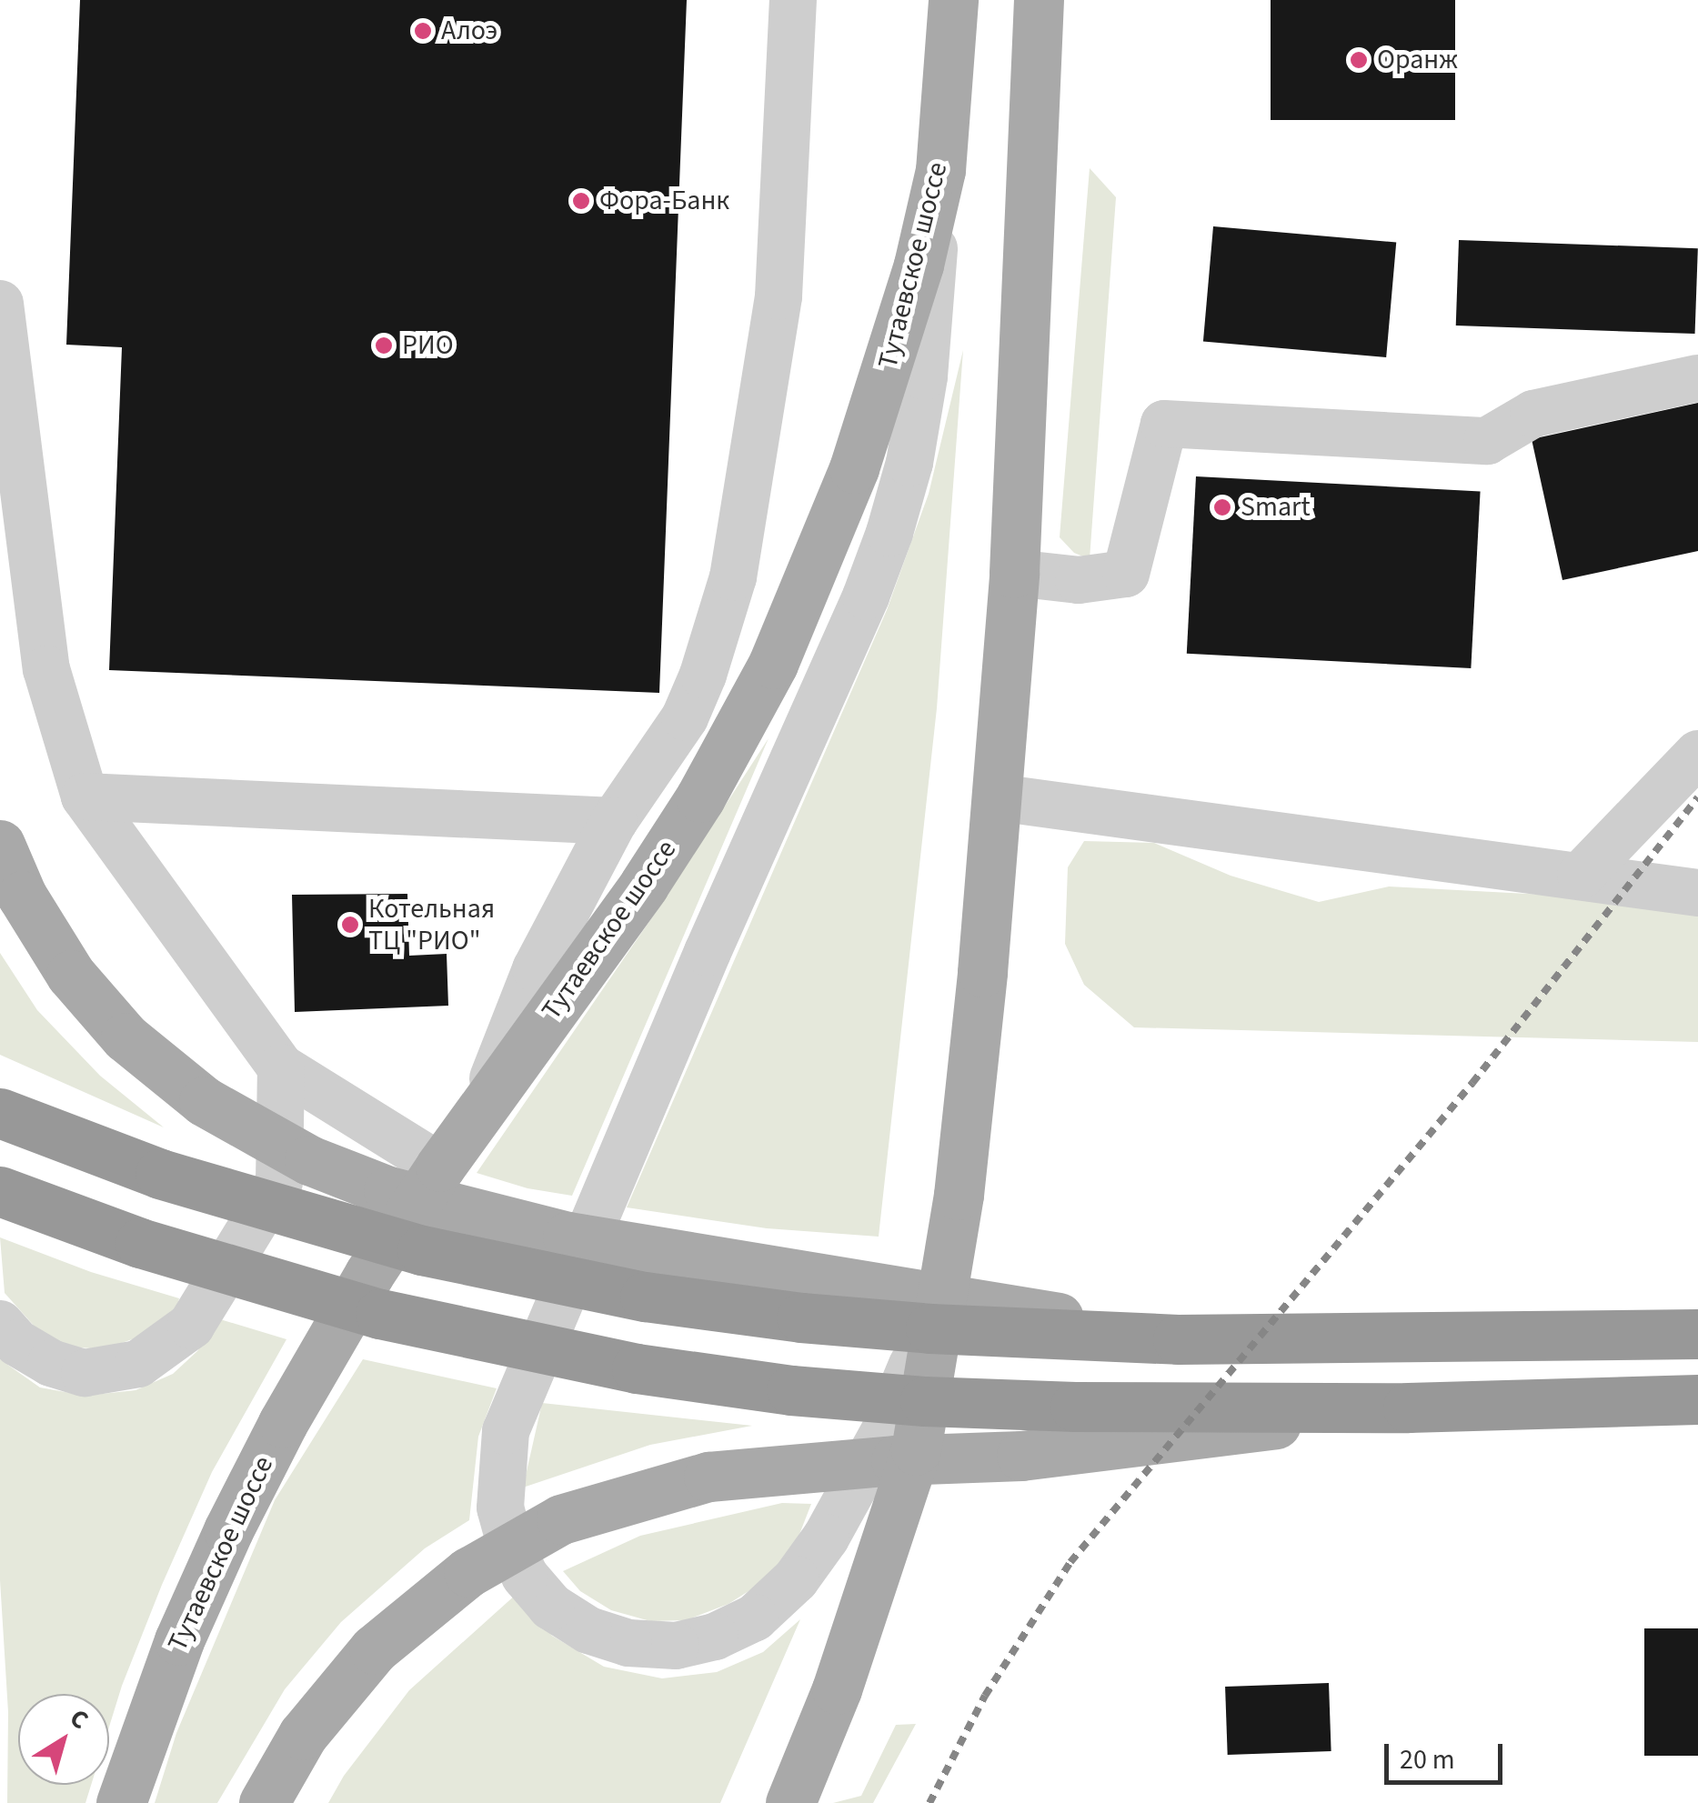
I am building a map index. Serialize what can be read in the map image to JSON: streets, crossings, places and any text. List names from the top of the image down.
{
  "streets": {
    "main road": ["Тутаевское шоссе"]
  },
  "places": [
    "Алоэ",
    "Оранж",
    "Фора-Банк",
    "РИО",
    "Smart",
    "Котельная ТЦ \"РИО\""
  ],
  "scale_bar": "20 m",
  "north": "top right"
}
